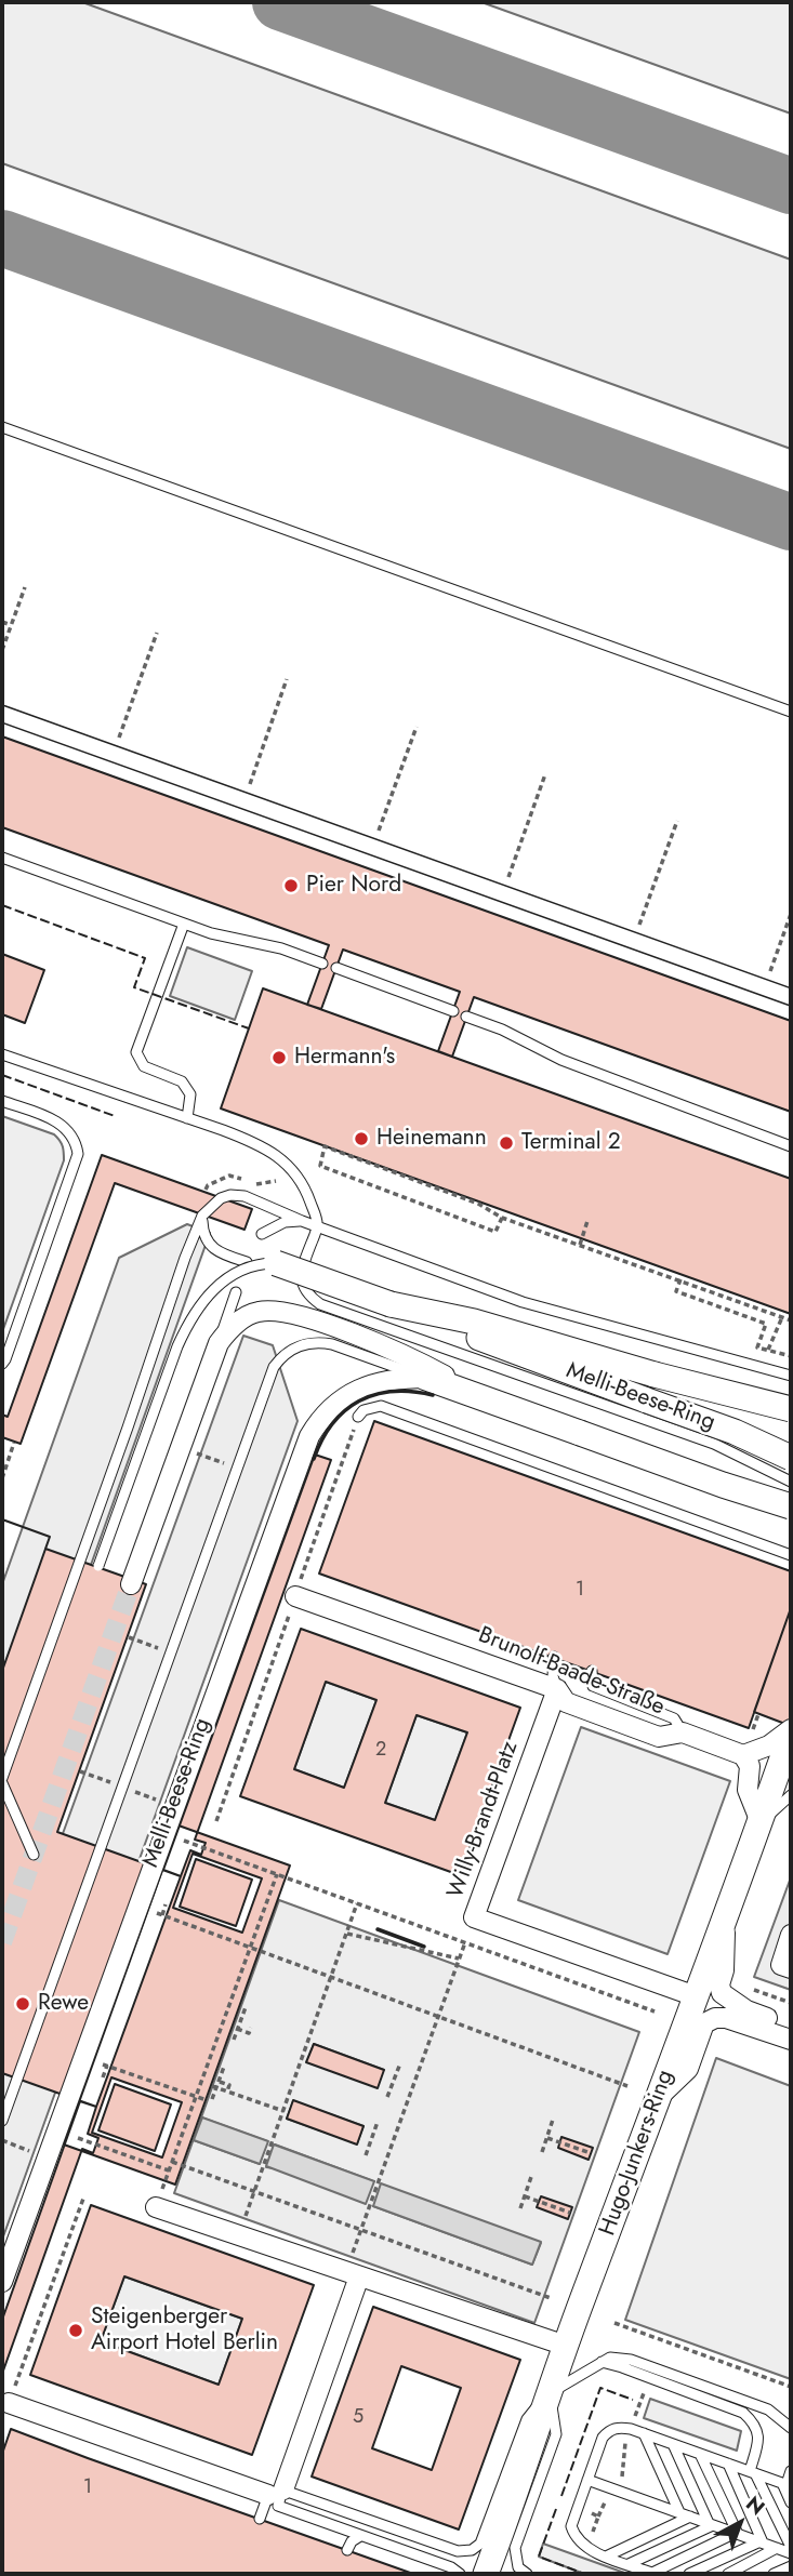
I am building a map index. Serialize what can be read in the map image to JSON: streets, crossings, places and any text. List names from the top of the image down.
{
  "streets": {
    "street": [
      "Melli-Beese-Ring",
      "Brunolf-Baade-Straße",
      "Willy-Brandt-Platz",
      "Hugo-Junkers-Ring"
    ]
  },
  "crossings": [
    ["Brunolf-Baade-Straße", "Willy-Brandt-Platz"],
    ["Willy-Brandt-Platz", "Hugo-Junkers-Ring"]
  ],
  "places": [
    "Pier Nord",
    "Hermann's",
    "Heinemann",
    "Terminal 2",
    "Rewe",
    "Steigenberger Airport Hotel Berlin"
  ],
  "house_numbers": [
    "1",
    "2",
    "5",
    "1"
  ],
  "north": "top right"
}
